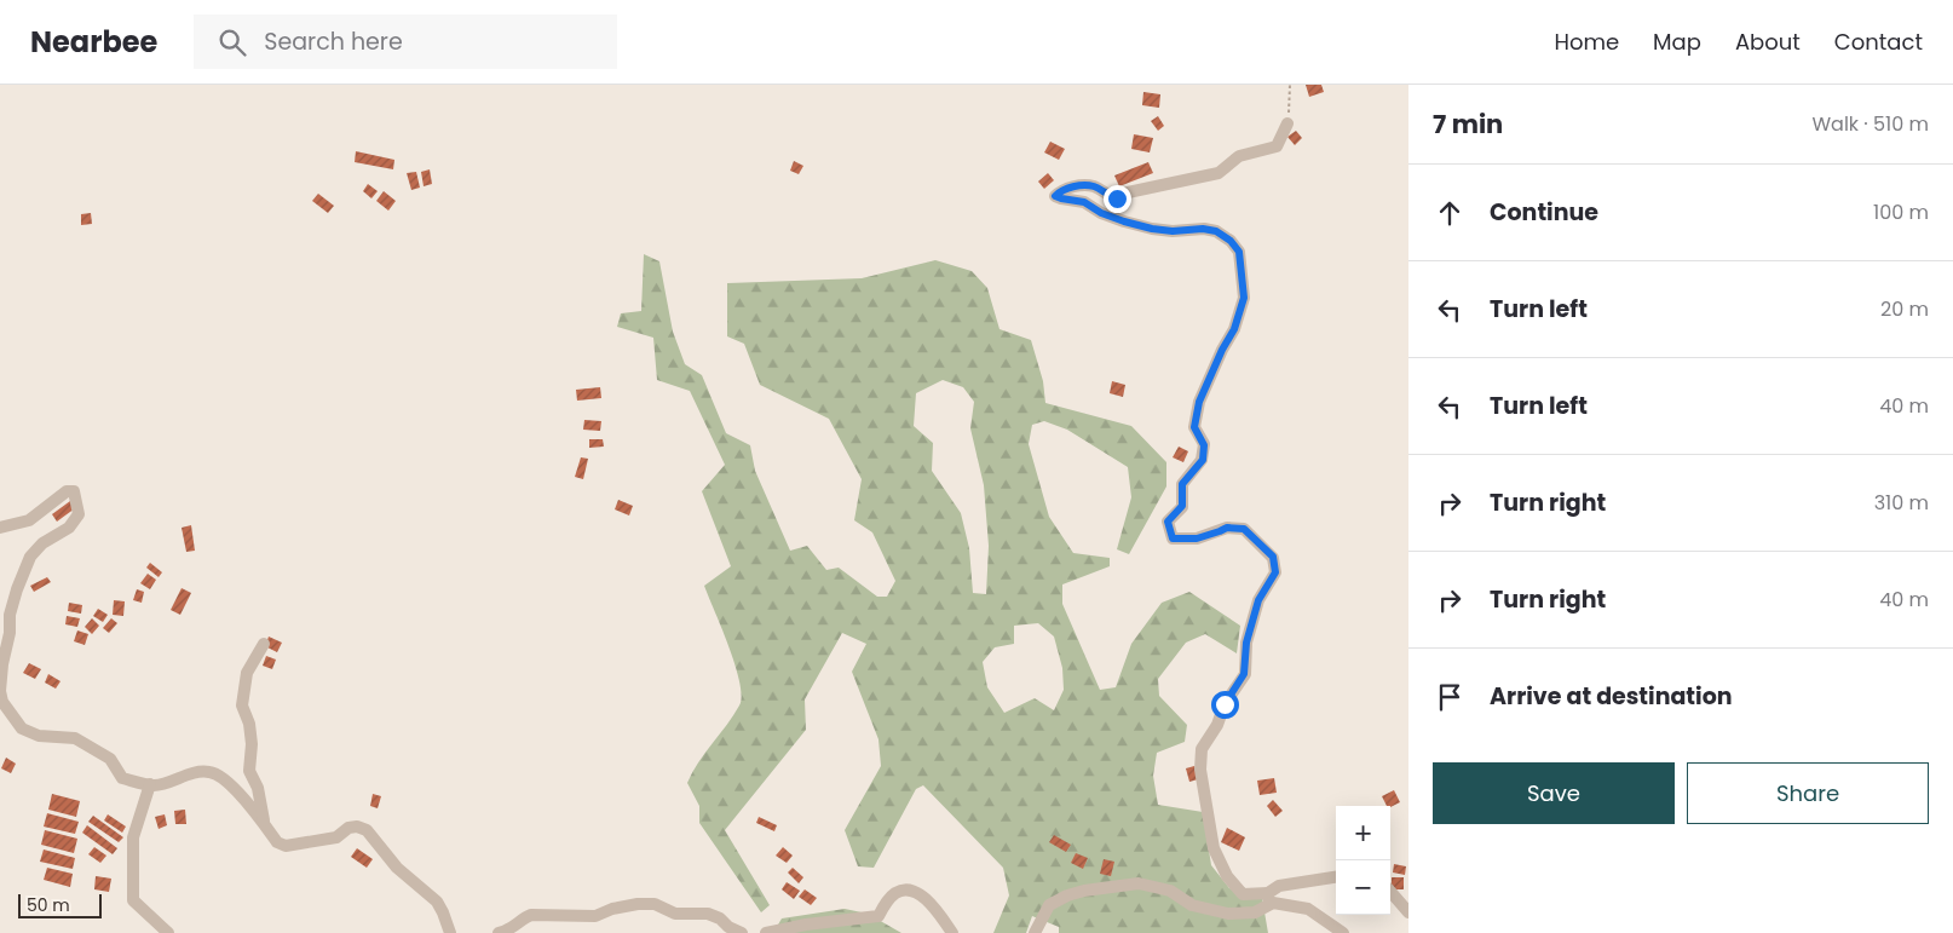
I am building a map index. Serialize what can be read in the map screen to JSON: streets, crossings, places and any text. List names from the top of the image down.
{
  "scale_bar": "50 m",
  "page": {
    "header": "Nearbee",
    "search": "Search here",
    "nav": [
      "Home",
      "Map",
      "About",
      "Contact"
    ],
    "heading": ["7 min", "Walk · 510 m"],
    "list": [
      ["Continue", "100 m"],
      ["Turn left", "20 m"],
      ["Turn left", "40 m"],
      ["Turn right", "310 m"],
      ["Turn right", "40 m"],
      "Arrive at destination"
    ],
    "buttons": ["Save", "Share"],
    "map_buttons": ["+", "−"],
    "scale": "50 m"
  }
}
